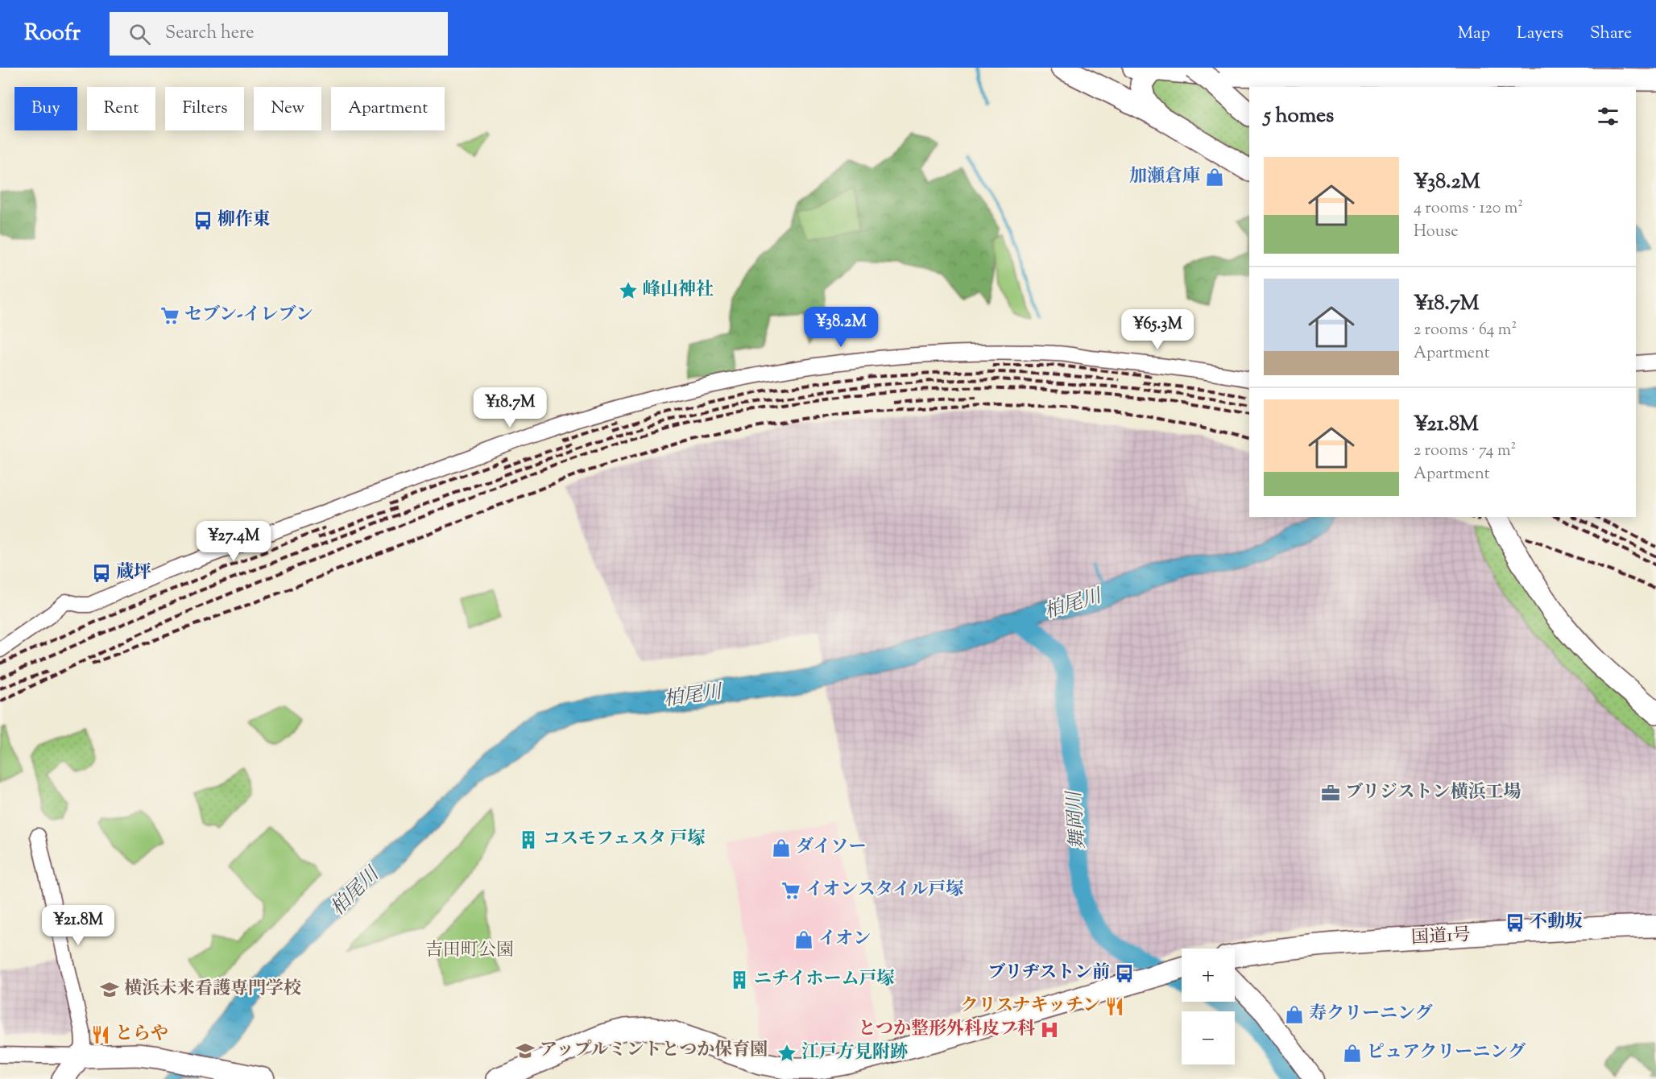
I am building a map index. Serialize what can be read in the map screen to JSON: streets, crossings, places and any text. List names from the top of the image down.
{
  "streets": {
    "highway": ["国道1号"]
  },
  "water": ["柏尾川", "舞岡川"],
  "parks": ["吉田町公園"],
  "places": {
    "shop": [
      "加瀬倉庫",
      "ダイソー",
      "イオン",
      "寿クリーニング",
      "ピュアクリーニング"
    ],
    "bus stop": [
      "柳作東",
      "蔵坪",
      "不動坂",
      "ブリヂストン前"
    ],
    "place": ["峰山神社", "江戸方見附跡"],
    "supermarket": ["セブン-イレブン", "イオンスタイル戸塚"],
    "office": ["ブリジストン横浜工場"],
    "building": ["コスモフェスタ 戸塚", "ニチイホーム戸塚"],
    "school or university": ["横浜未来看護専門学校", "アップルミントとつか保育園"],
    "restaurant": ["クリスナキッチン", "とらや"],
    "hospital": ["とつか整形外科皮フ科"]
  },
  "page": {
    "header": "Roofr",
    "search": "Search here",
    "nav": ["Map", "Layers", "Share"],
    "chip": [
      "Buy",
      "Rent",
      "Filters",
      "New",
      "Apartment"
    ],
    "heading": "5 homes",
    "list": [
      {
        "name": "¥38.2M",
        "note": "4 rooms · 120 m² · House"
      },
      {
        "name": "¥18.7M",
        "note": "2 rooms · 64 m² · Apartment"
      },
      {
        "name": "¥21.8M",
        "note": "2 rooms · 74 m² · Apartment"
      }
    ],
    "price": [
      "¥38.2M",
      "¥65.3M",
      "¥18.7M",
      "¥27.4M",
      "¥21.8M"
    ],
    "map_buttons": ["+", "−"]
  }
}
